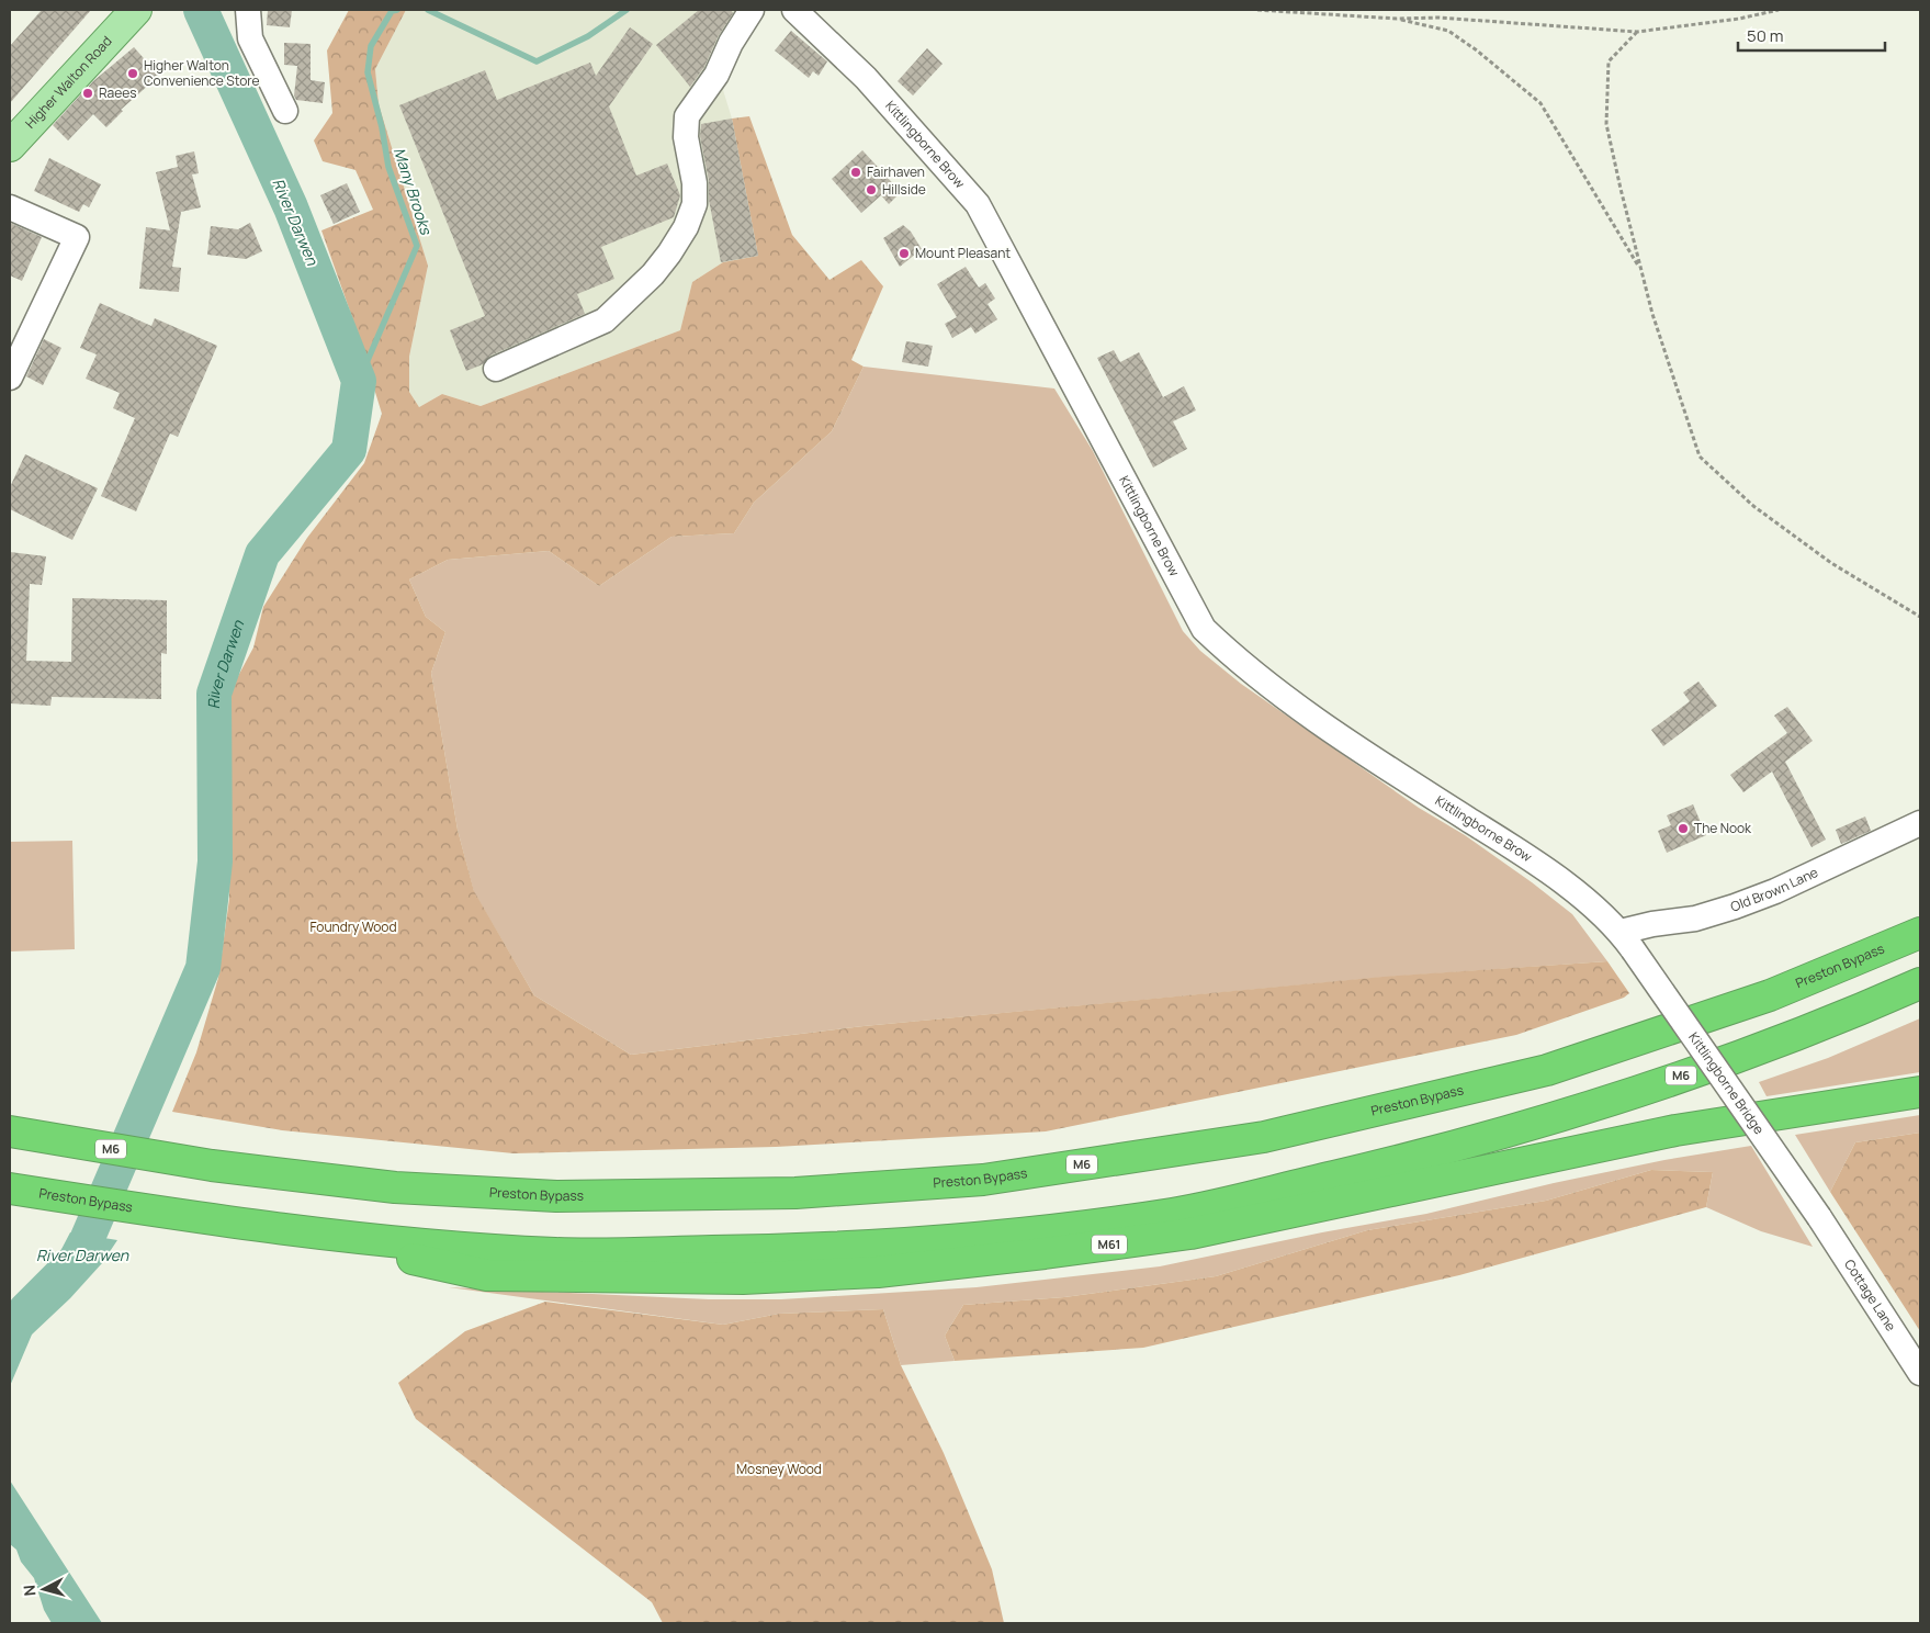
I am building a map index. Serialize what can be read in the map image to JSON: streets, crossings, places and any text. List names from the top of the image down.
{
  "streets": {
    "highway": ["Preston Bypass", "M6", "M61"],
    "main road": ["Higher Walton Road"],
    "street": [
      "Kittlingborne Brow",
      "Old Brown Lane",
      "Kittlingborne Bridge",
      "Cottage Lane"
    ]
  },
  "crossings": [
    ["Kittlingborne Brow", "Old Brown Lane"],
    ["Kittlingborne Brow", "Kittlingborne Bridge"],
    ["Old Brown Lane", "Kittlingborne Bridge"],
    ["Preston Bypass", "M6"],
    ["Preston Bypass", "M61"],
    ["M6", "M61"],
    ["Kittlingborne Bridge", "Cottage Lane"]
  ],
  "water": ["Many Brooks", "River Darwen"],
  "parks": ["Foundry Wood", "Mosney Wood"],
  "places": [
    "Higher Walton Convenience Store",
    "Raees",
    "Fairhaven",
    "Hillside",
    "Mount Pleasant",
    "The Nook"
  ],
  "scale_bar": "50 m",
  "north": "left"
}
